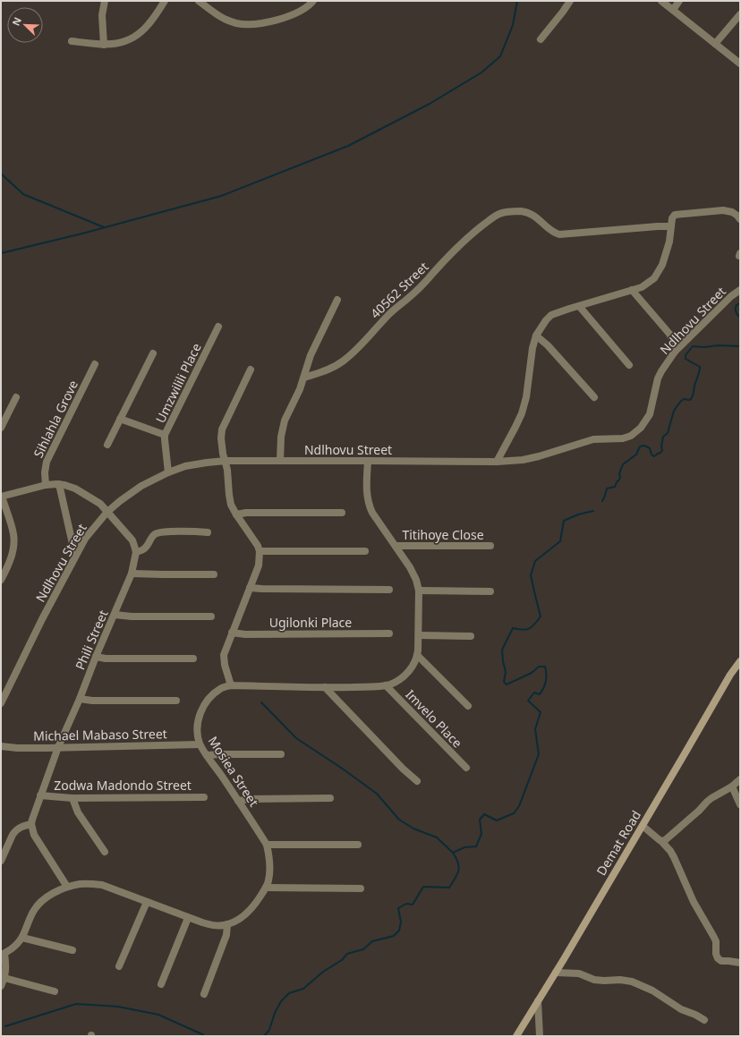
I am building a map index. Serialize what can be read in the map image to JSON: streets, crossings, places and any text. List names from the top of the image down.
{
  "streets": {
    "street": [
      "40562 Street",
      "Ndlhovu Street",
      "Umzwilili Place",
      "Sihlahla Grove",
      "Titihoye Close",
      "Ugilonki Place",
      "Phili Street",
      "Imvelo Place",
      "Michael Mabaso Street",
      "Mosiea Street",
      "Zodwa Madondo Street",
      "Demat Road"
    ]
  },
  "crossings": [
    ["Ndlhovu Street", "Umzwilili Place"],
    ["Ndlhovu Street", "Mosiea Street"],
    ["Titihoye Close", "Mosiea Street"],
    ["Phili Street", "Michael Mabaso Street"],
    ["Phili Street", "Zodwa Madondo Street"],
    ["Imvelo Place", "Mosiea Street"],
    ["Michael Mabaso Street", "Mosiea Street"]
  ],
  "north": "top left"
}
